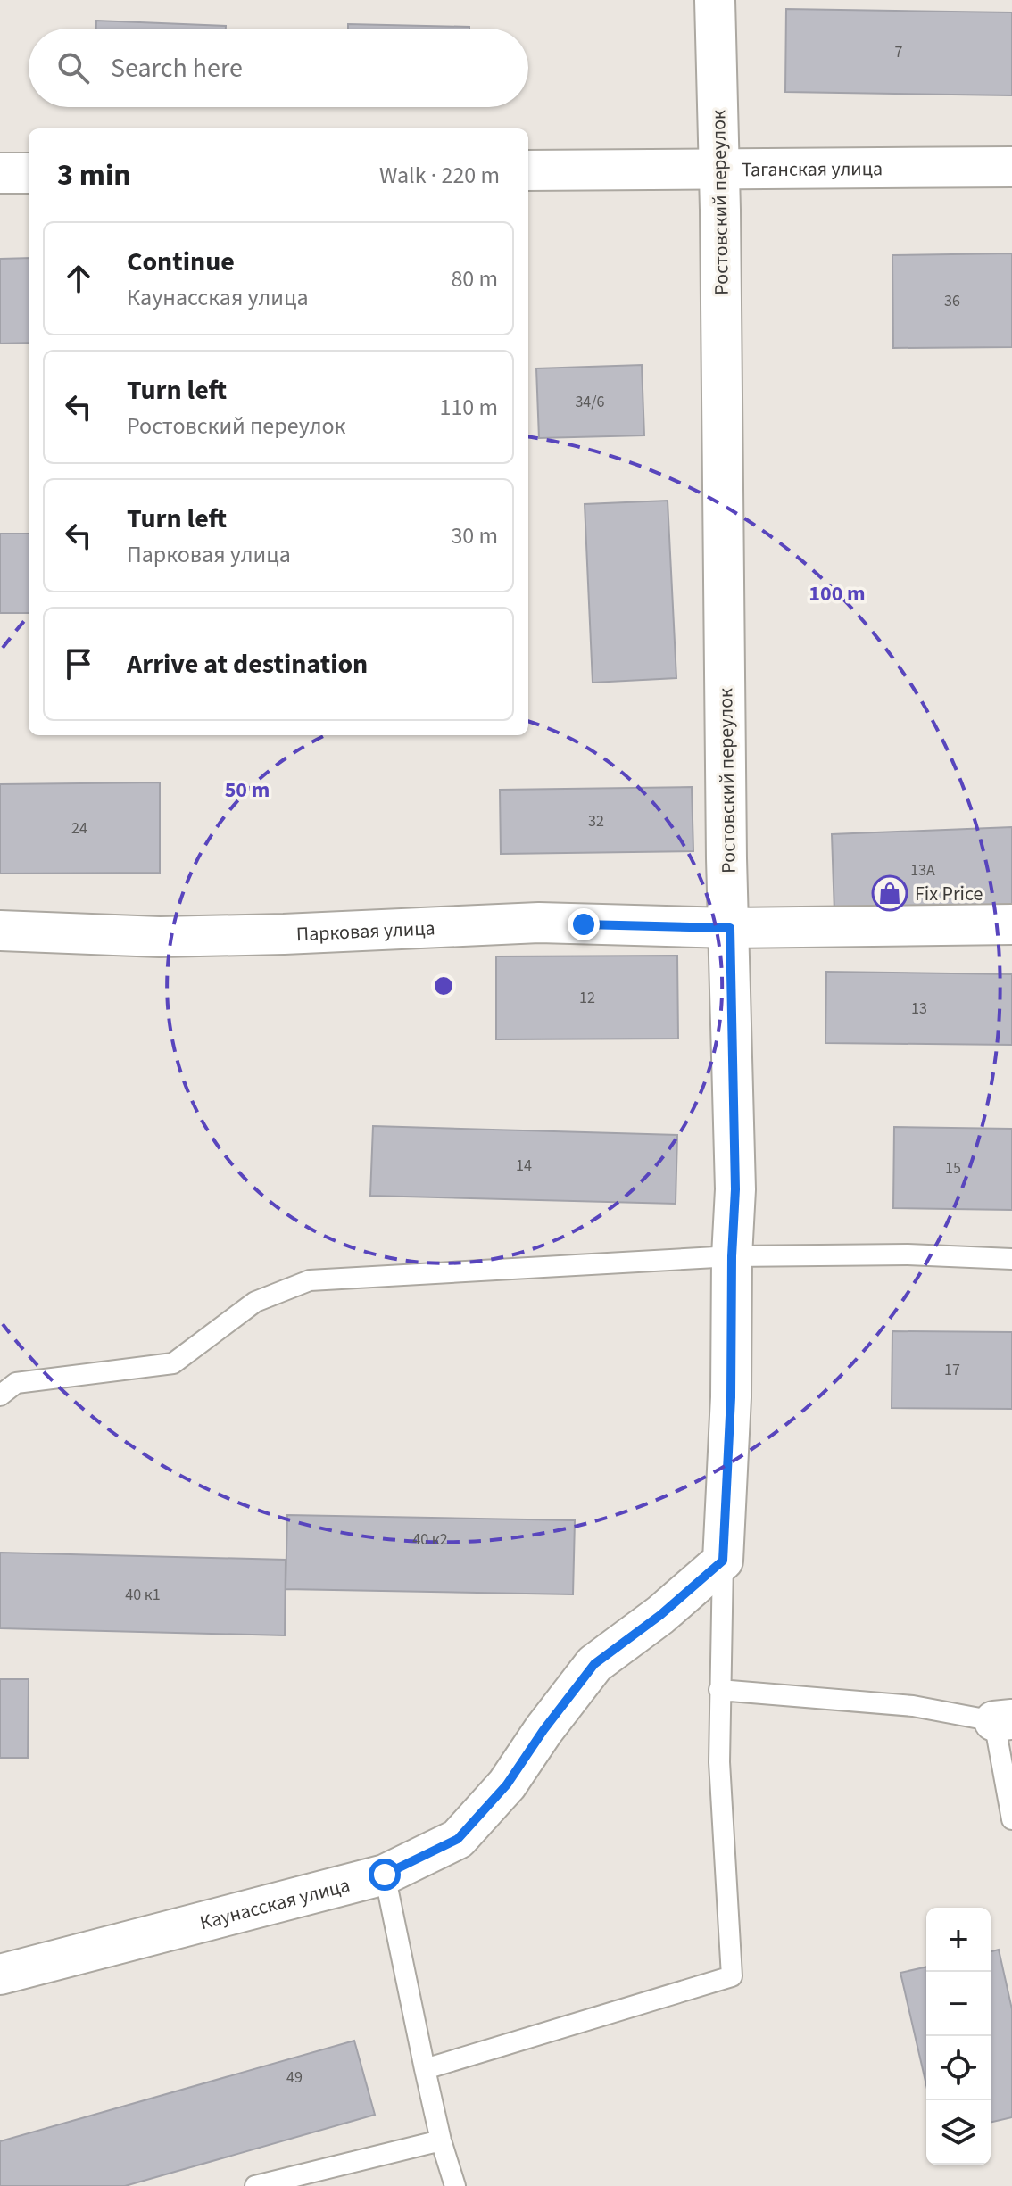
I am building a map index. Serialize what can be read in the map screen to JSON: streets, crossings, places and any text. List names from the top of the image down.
{
  "streets": {
    "street": [
      "Таганская улица",
      "Ростовский переулок",
      "Парковая улица",
      "Каунасская улица"
    ]
  },
  "crossings": [
    ["Таганская улица", "Ростовский переулок"],
    ["Ростовский переулок", "Парковая улица"],
    ["Ростовский переулок", "Каунасская улица"]
  ],
  "places": {
    "shop": ["Fix Price"]
  },
  "house_numbers": [
    "7",
    "36",
    "34/6",
    "32",
    "24",
    "13А",
    "12",
    "13",
    "14",
    "15",
    "17",
    "40 к2",
    "40 к1",
    "49"
  ],
  "page": {
    "search": "Search here",
    "heading": ["3 min", "Walk · 220 m"],
    "list": [
      ["Continue", "Каунасская улица", "80 m"],
      ["Turn left", "Ростовский переулок", "110 m"],
      ["Turn left", "Парковая улица", "30 m"],
      "Arrive at destination"
    ],
    "map_buttons": ["+", "−"]
  },
  "rings": ["100 m", "50 m"]
}
